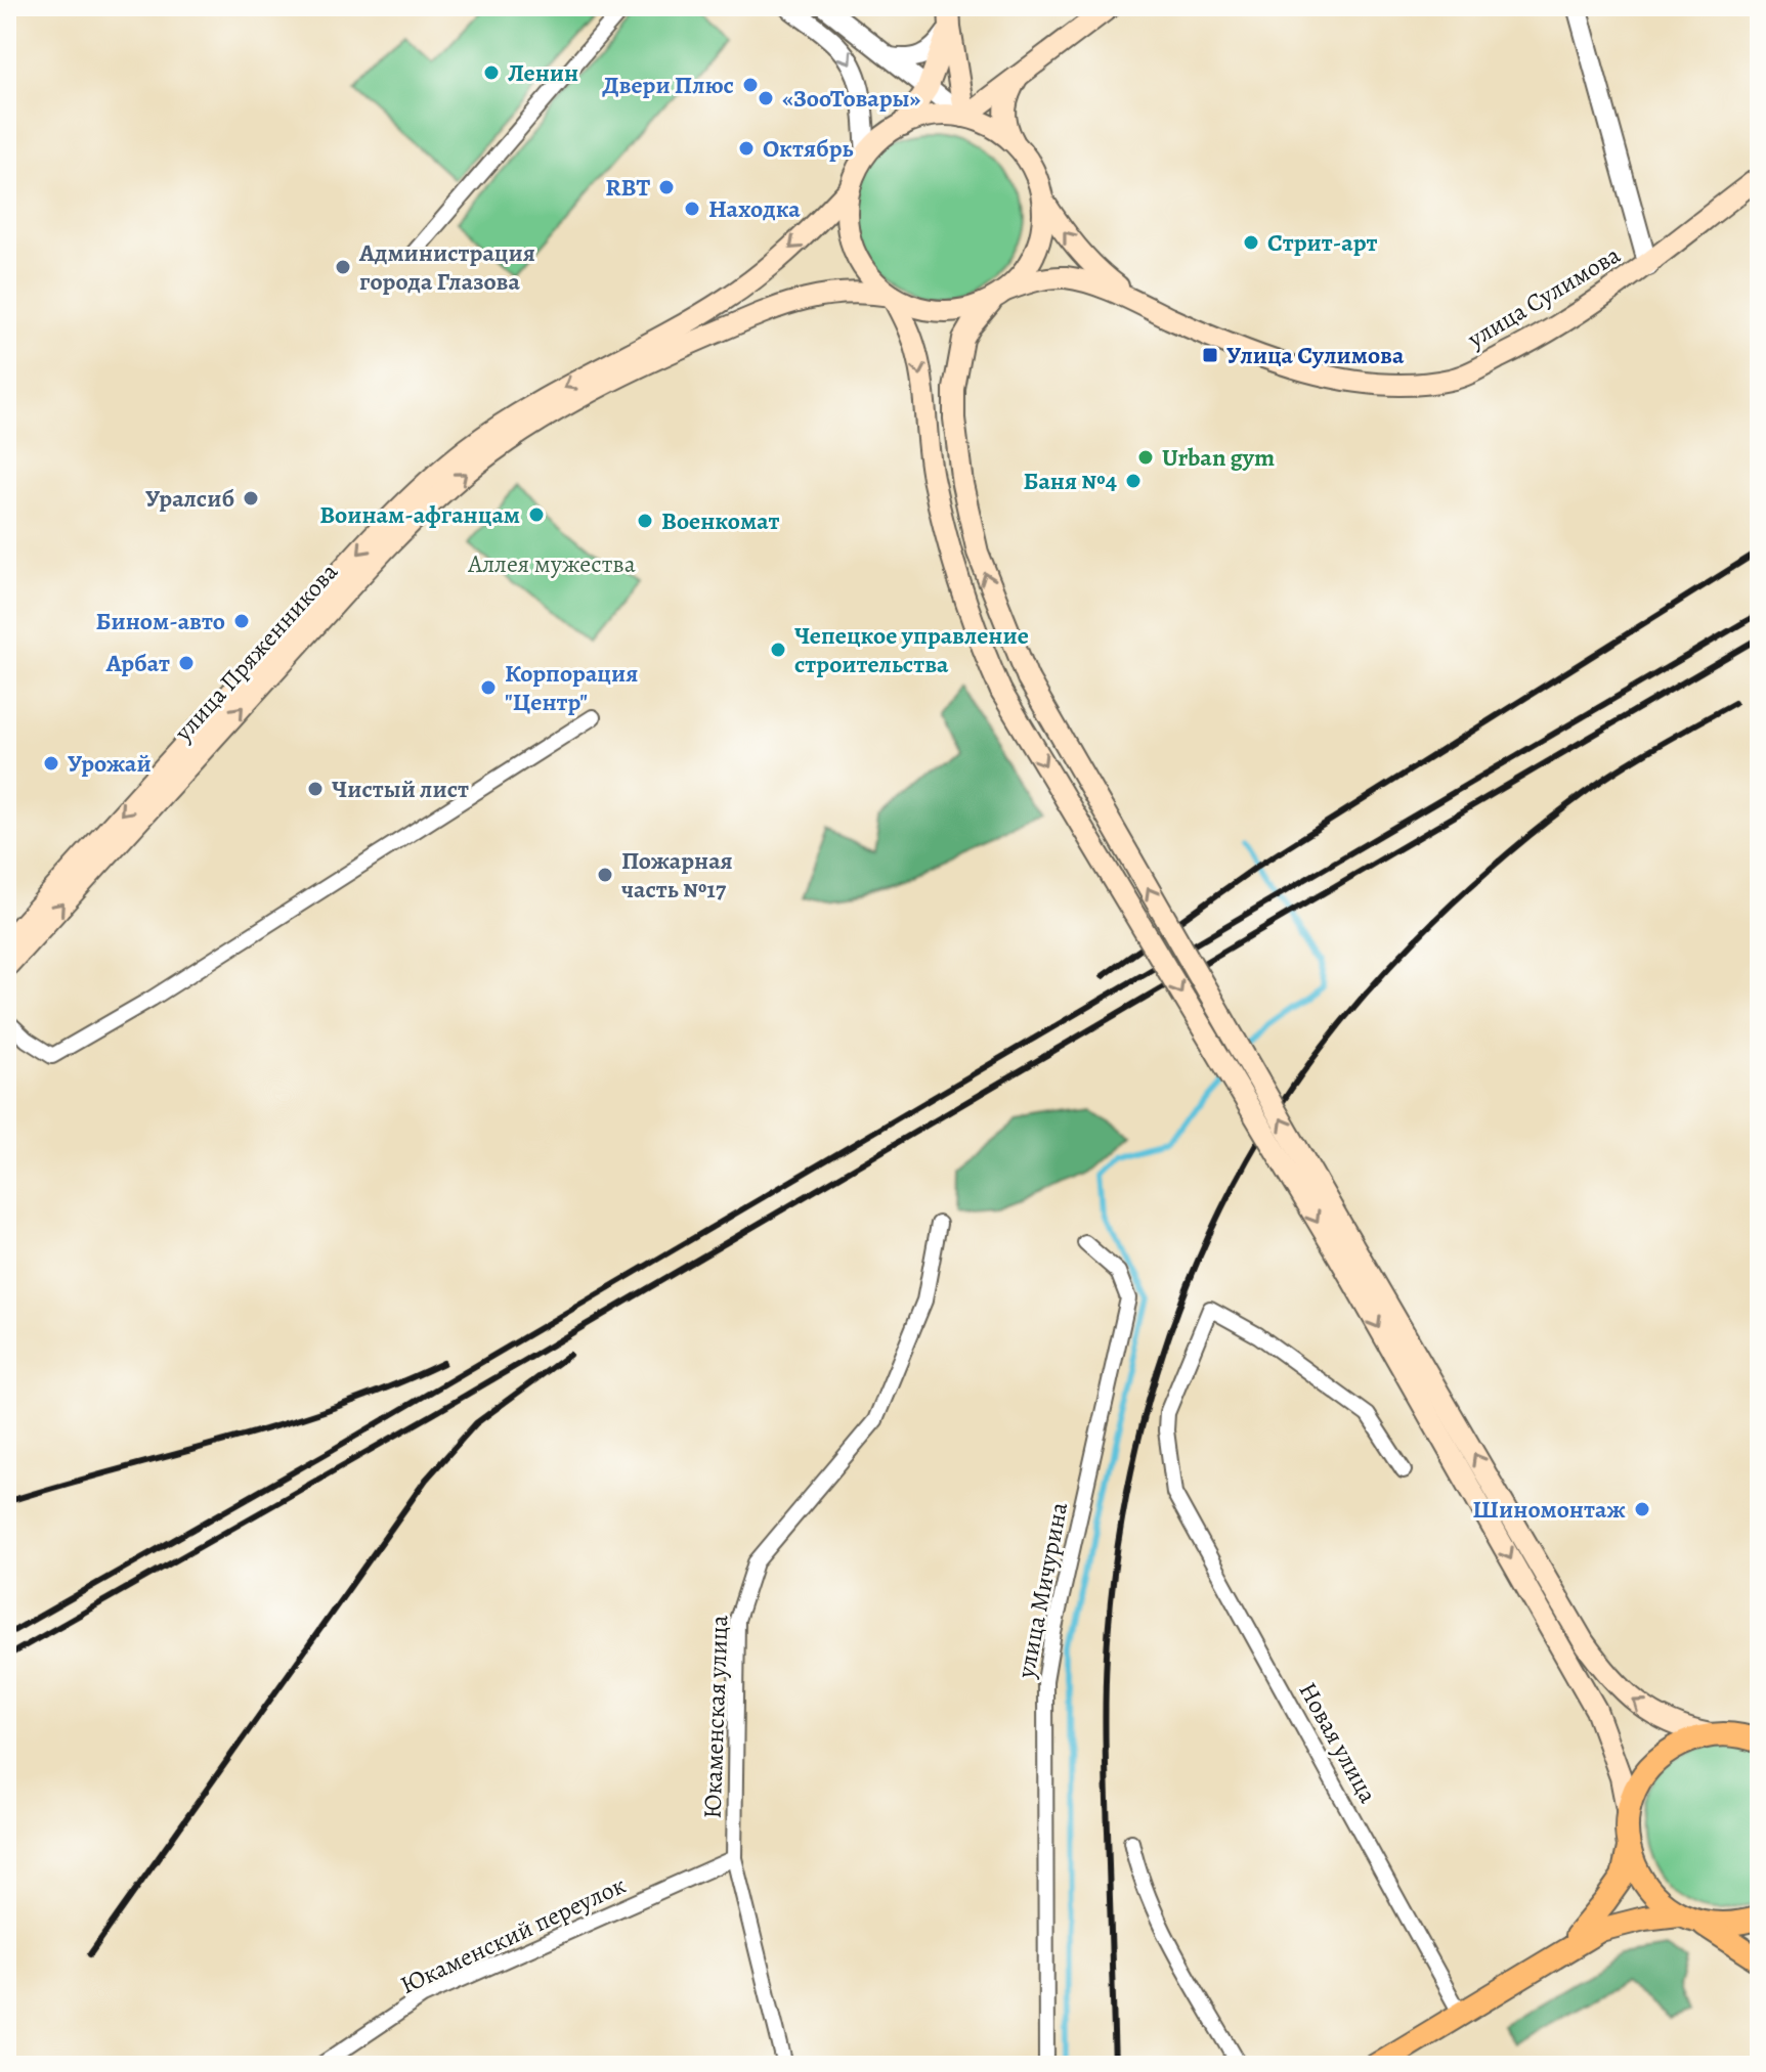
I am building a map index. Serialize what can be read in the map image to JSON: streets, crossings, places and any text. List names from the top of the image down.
{
  "streets": {
    "main road": ["улица Сулимова", "улица Пряженникова"],
    "street": [
      "улица Мичурина",
      "Юкаменская улица",
      "Новая улица",
      "Юкаменский переулок"
    ]
  },
  "crossings": [
    ["улица Сулимова", "улица Пряженникова"],
    ["Юкаменская улица", "Юкаменский переулок"]
  ],
  "parks": ["Аллея мужества"],
  "places": {
    "other": [
      "Ленин",
      "Двери Плюс",
      "«ЗооТовары»",
      "Октябрь",
      "RBT",
      "Находка",
      "Стрит-арт",
      "Администрация города Глазова",
      "Urban gym",
      "Баня №4",
      "Уралсиб",
      "Воинам-афганцам",
      "Военкомат",
      "Бином-авто",
      "Чепецкое управление строительства",
      "Арбат",
      "Корпорация \"Центр\"",
      "Урожай",
      "Чистый лист",
      "Пожарная часть №17",
      "Шиномонтаж"
    ],
    "transit": ["Улица Сулимова"]
  }
}
